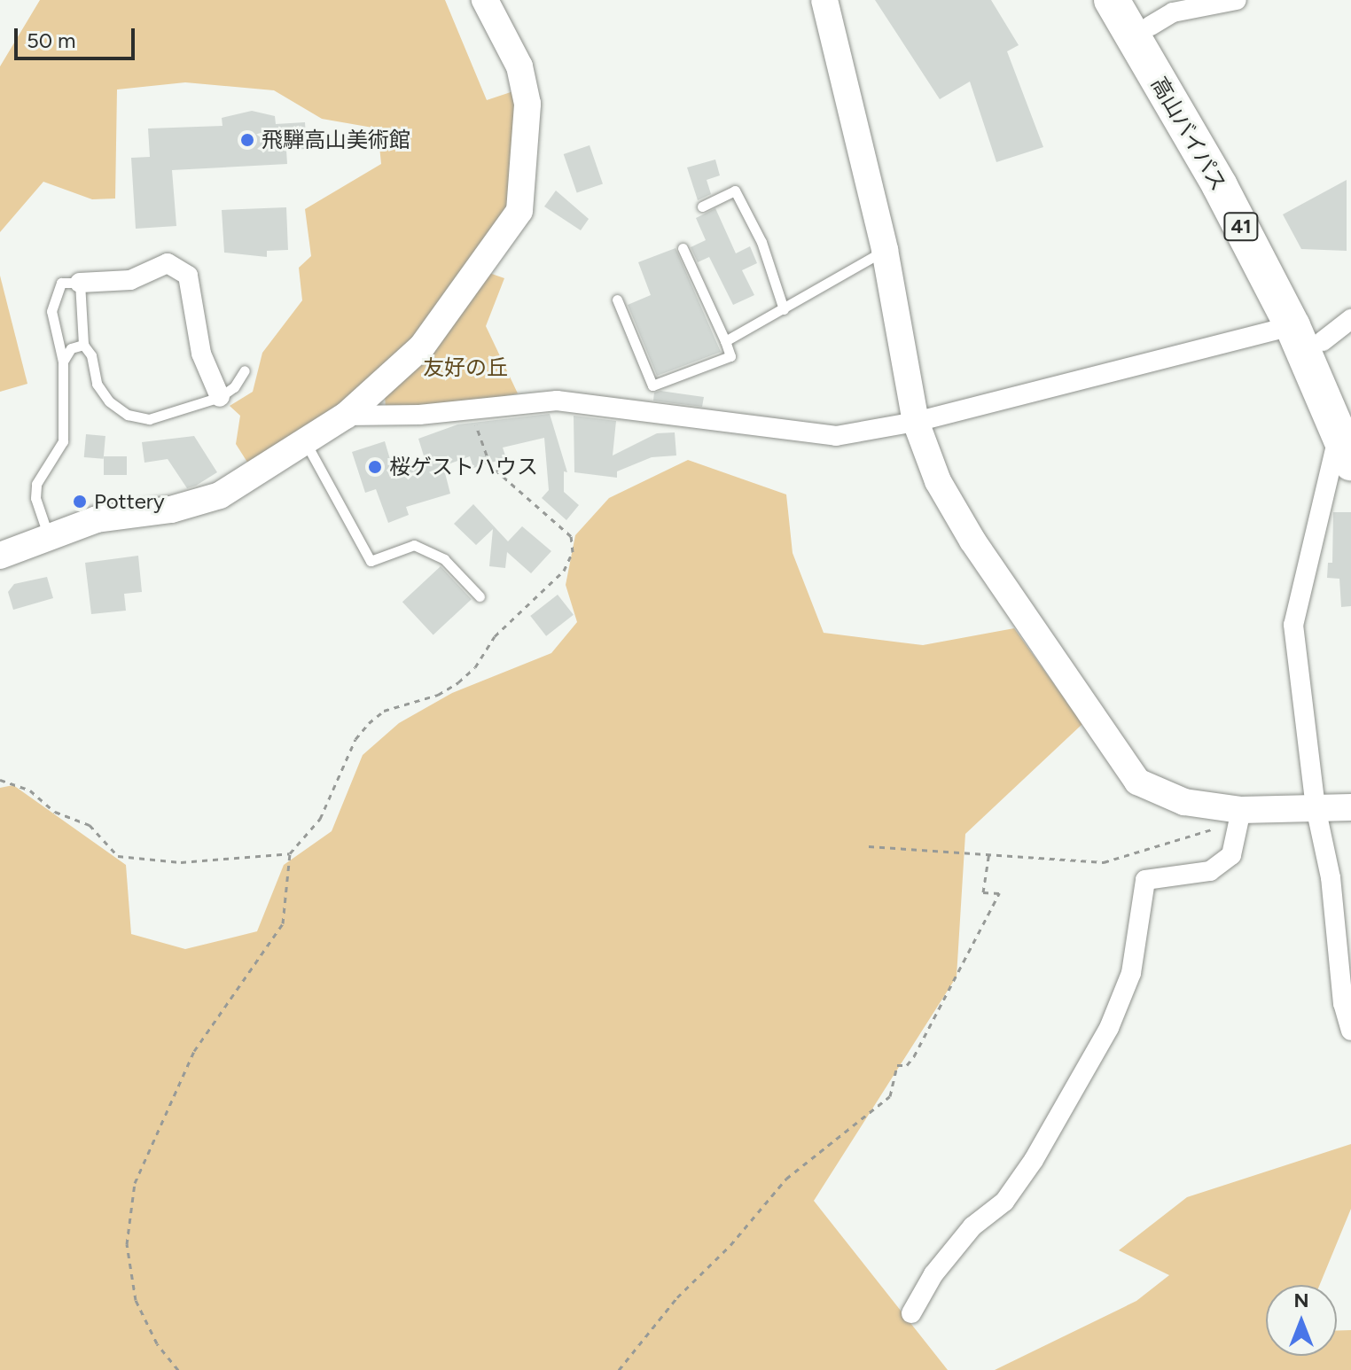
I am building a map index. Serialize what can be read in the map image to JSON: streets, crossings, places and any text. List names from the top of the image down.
{
  "streets": {
    "highway": ["高山バイパス", "41"]
  },
  "parks": ["友好の丘"],
  "places": ["飛騨高山美術館", "桜ゲストハウス", "Pottery"],
  "scale_bar": "50 m",
  "north": "top"
}
